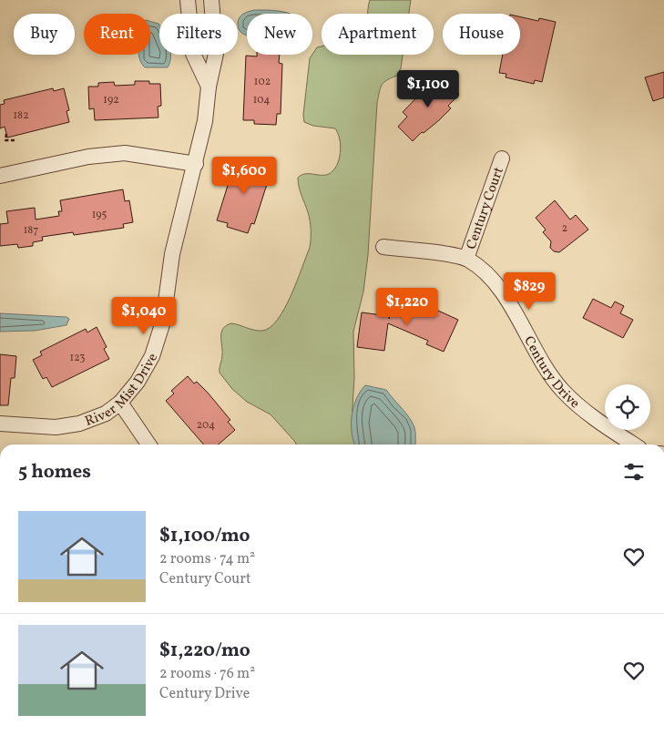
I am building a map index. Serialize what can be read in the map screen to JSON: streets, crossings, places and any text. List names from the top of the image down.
{
  "streets": {
    "street": ["Century Court", "Century Drive", "River Mist Drive"]
  },
  "crossings": [
    ["Century Court", "Century Drive"]
  ],
  "house_numbers": [
    "102",
    "192",
    "104",
    "182",
    "195",
    "2",
    "187",
    "123",
    "204"
  ],
  "page": {
    "chip": [
      "Buy",
      "Rent",
      "Filters",
      "New",
      "Apartment",
      "House"
    ],
    "price": [
      "$1,100",
      "$1,600",
      "$829",
      "$1,220",
      "$1,040"
    ],
    "heading": "5 homes",
    "list": [
      {
        "name": "$1,100/mo",
        "note": "2 rooms · 74 m² · Century Court"
      },
      {
        "name": "$1,220/mo",
        "note": "2 rooms · 76 m² · Century Drive"
      }
    ]
  }
}
